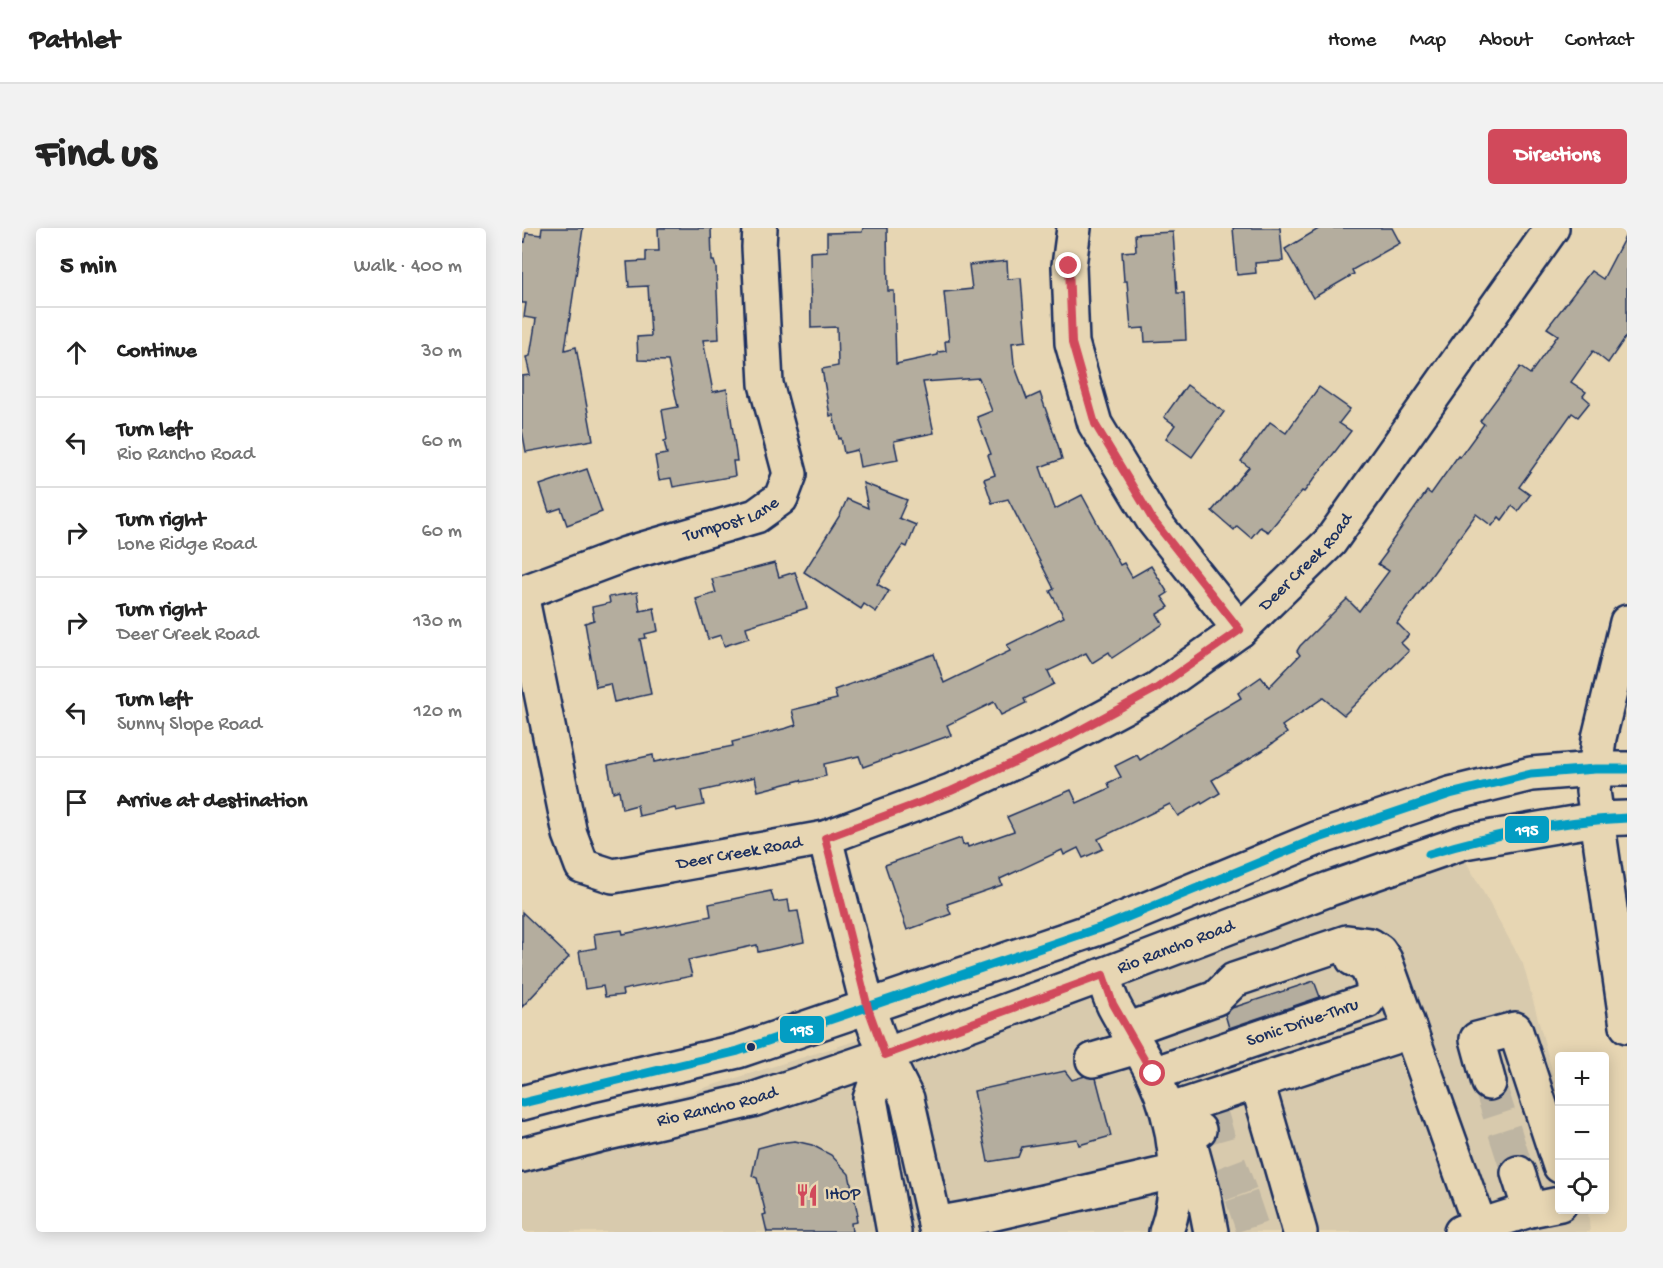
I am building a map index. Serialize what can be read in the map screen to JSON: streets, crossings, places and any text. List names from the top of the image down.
{
  "streets": {
    "main road": [
      "Turnpost Lane",
      "Deer Creek Road",
      "Rio Rancho Road",
      "Sonic Drive-Thru"
    ]
  },
  "places": {
    "restaurant": ["IHOP"]
  },
  "lines": ["transit line 195"],
  "page": {
    "header": "Pathlet",
    "nav": [
      "Home",
      "Map",
      "About",
      "Contact"
    ],
    "buttons": "Directions",
    "title": "Find us",
    "heading": ["5 min", "Walk · 400 m"],
    "list": [
      ["Continue", "30 m"],
      ["Turn left", "Rio Rancho Road", "60 m"],
      ["Turn right", "Lone Ridge Road", "60 m"],
      ["Turn right", "Deer Creek Road", "130 m"],
      ["Turn left", "Sunny Slope Road", "120 m"],
      "Arrive at destination"
    ],
    "map_buttons": ["+", "−"]
  }
}
